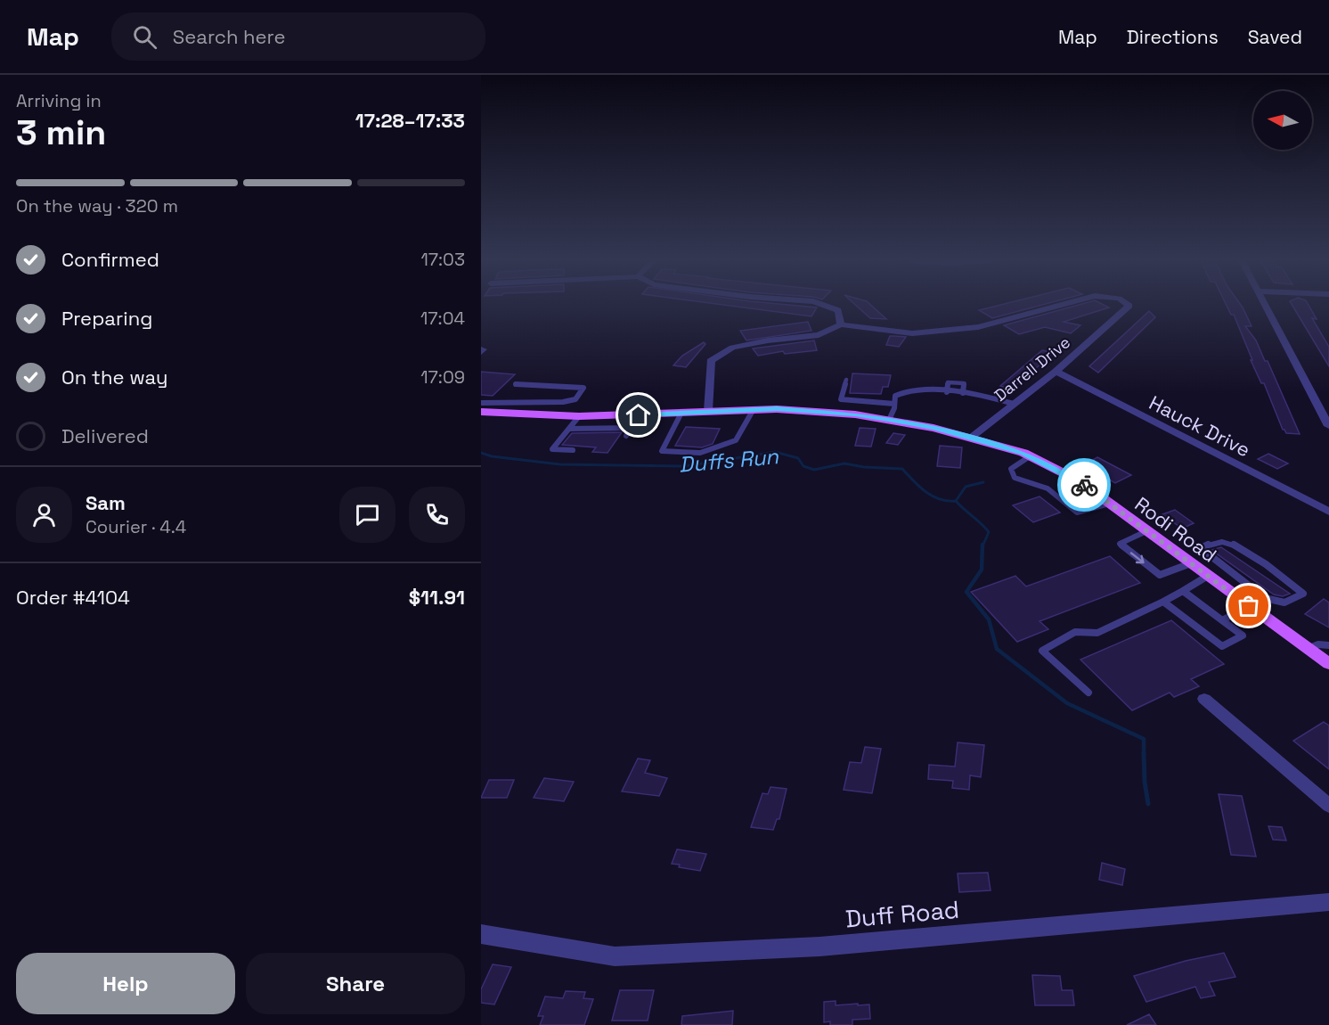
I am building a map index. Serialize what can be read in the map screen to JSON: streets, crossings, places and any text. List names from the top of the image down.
{
  "streets": {
    "main road": ["Rodi Road"],
    "street": ["Darrell Drive", "Hauck Drive", "Duff Road"]
  },
  "crossings": [
    ["Darrell Drive", "Hauck Drive"],
    ["Darrell Drive", "Rodi Road"]
  ],
  "water": ["Duffs Run"],
  "north": "left",
  "page": {
    "header": "Map",
    "search": "Search here",
    "nav": ["Map", "Directions", "Saved"],
    "heading": ["3 min", "Arriving in", "17:28–17:33"],
    "panel": [
      "Sam",
      "Courier · 4.4",
      "Order #4104",
      "$11.91"
    ],
    "bar": "On the way · 320 m",
    "list": [
      ["Confirmed", "17:03"],
      ["Preparing", "17:04"],
      ["On the way", "17:09"],
      "Delivered"
    ],
    "buttons": ["Help", "Share"]
  }
}
